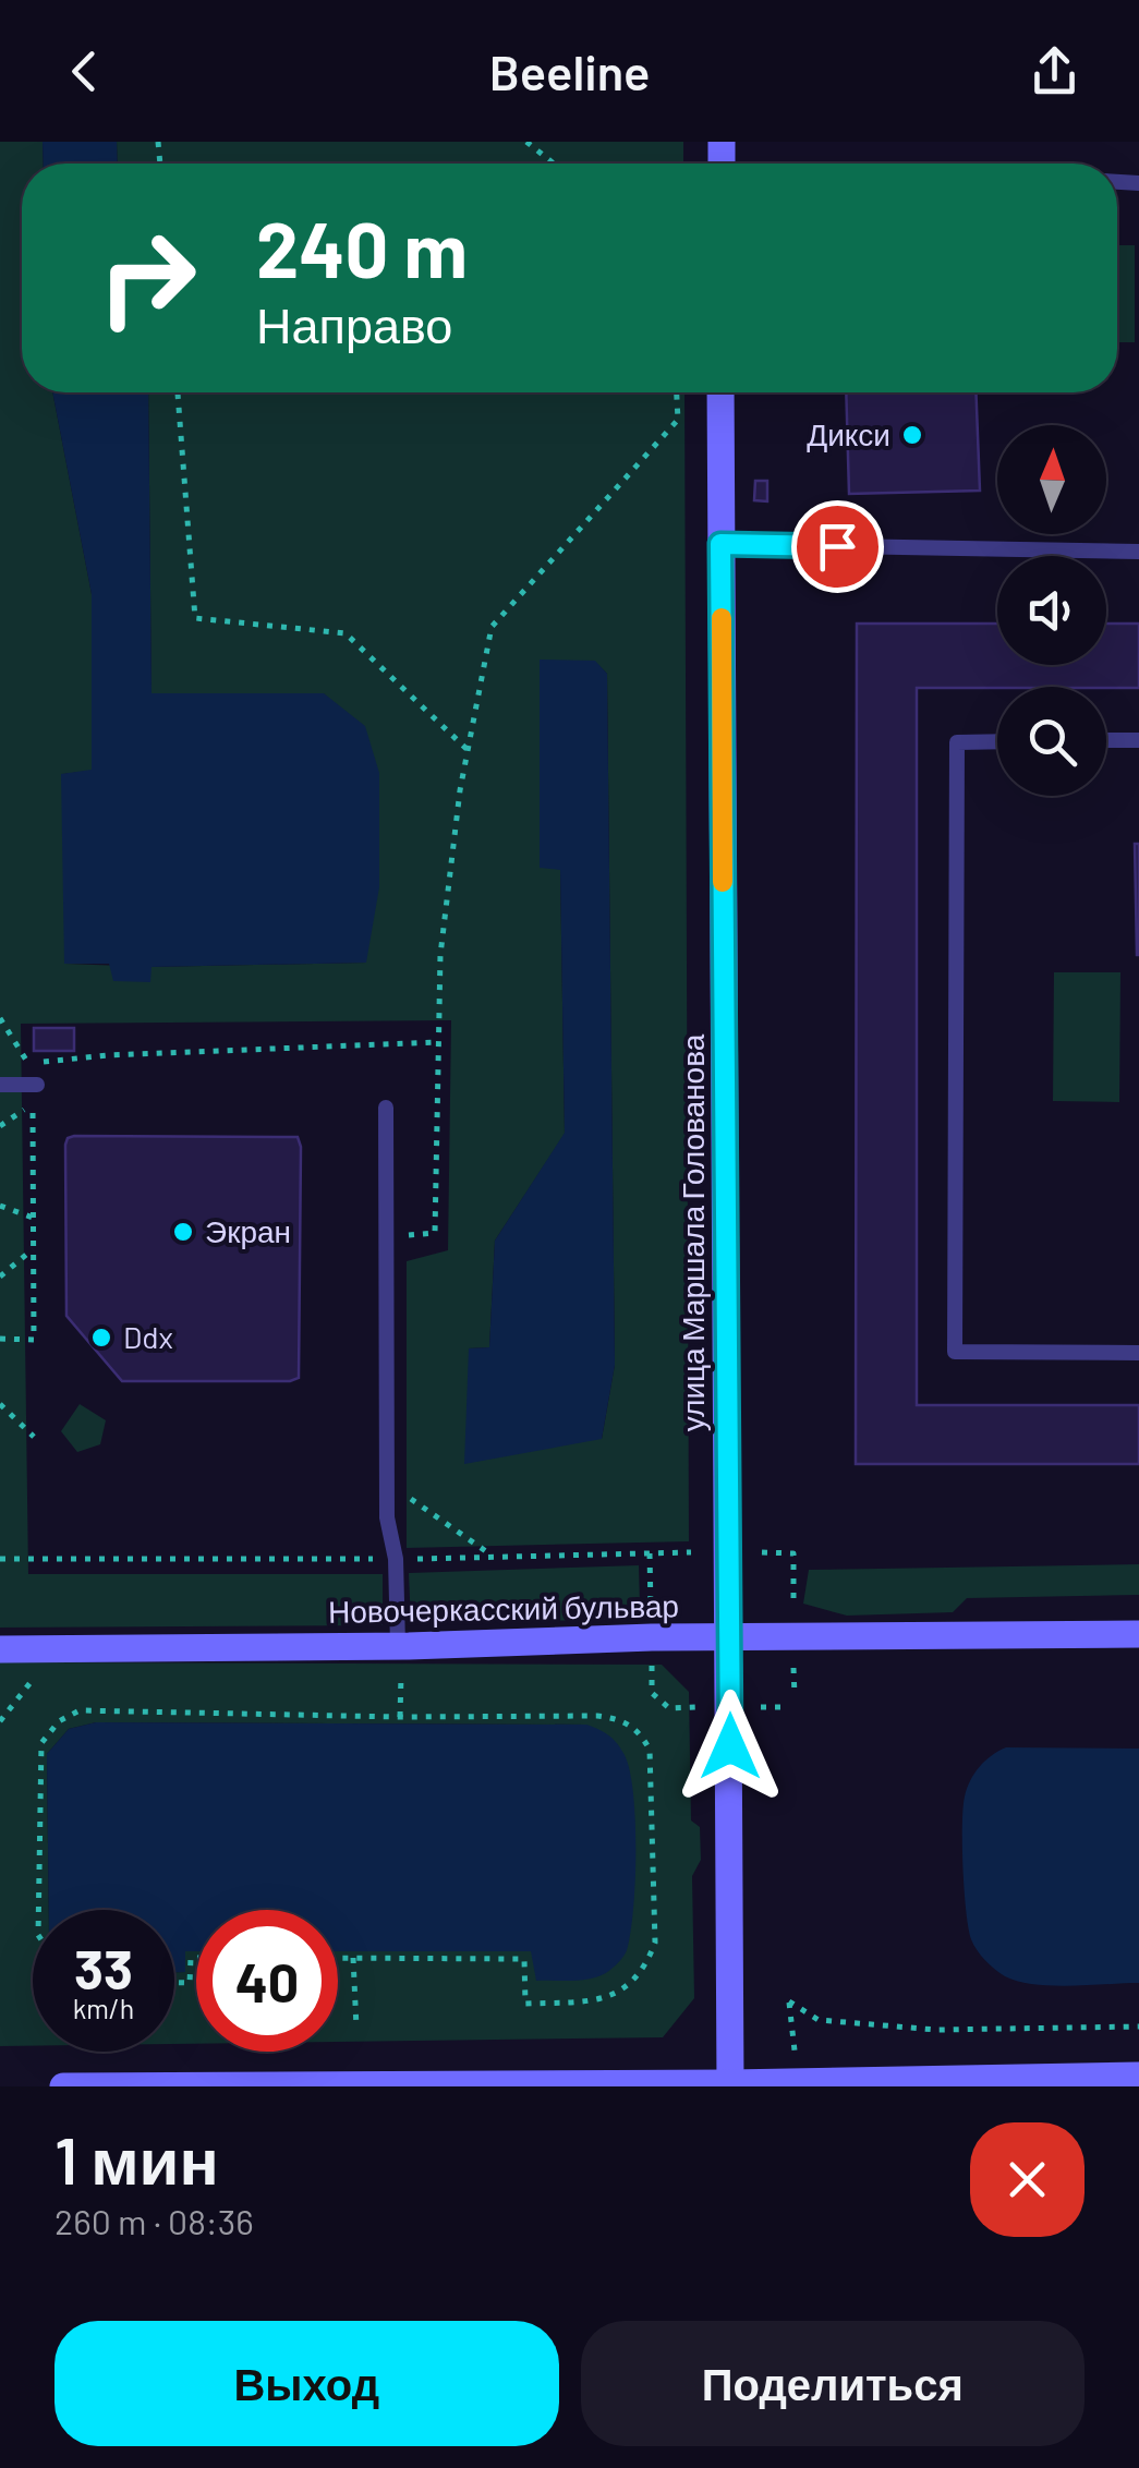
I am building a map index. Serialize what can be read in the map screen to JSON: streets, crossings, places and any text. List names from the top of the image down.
{
  "streets": {
    "street": ["улица Маршала Голованова", "Новочеркасский бульвар"]
  },
  "crossings": [
    ["улица Маршала Голованова", "Новочеркасский бульвар"]
  ],
  "places": ["Дикси", "Экран", "Ddx"],
  "north": "top",
  "page": {
    "header": "Beeline",
    "turn": ["240 m", "Направо"],
    "speed": "33 km/h",
    "limit": "40",
    "heading": ["1 мин", "260 m · 08:36"],
    "buttons": ["Выход", "Поделиться"]
  }
}
